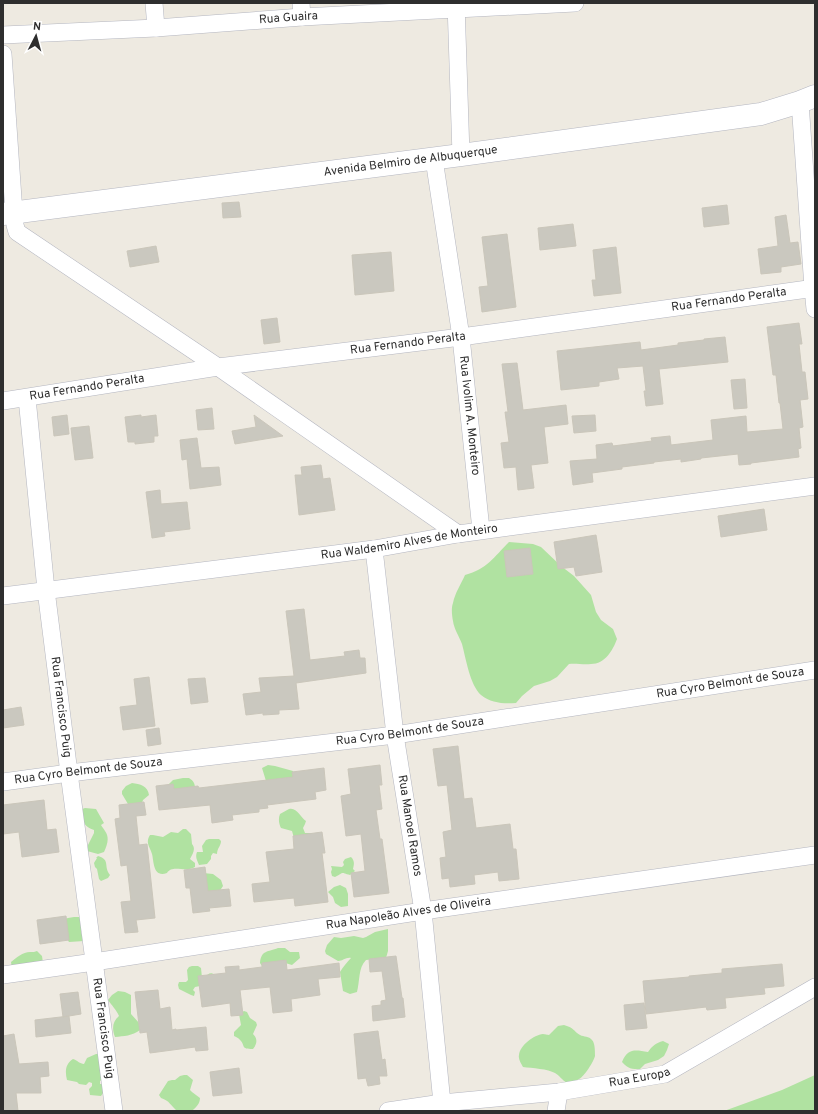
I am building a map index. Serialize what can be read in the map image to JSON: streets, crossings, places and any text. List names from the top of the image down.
{
  "streets": {
    "main road": ["Avenida Belmiro de Albuquerque"],
    "street": [
      "Rua Guaira",
      "Rua Fernando Peralta",
      "Rua Ivolim A. Monteiro",
      "Rua Waldemiro Alves de Monteiro",
      "Rua Cyro Belmont de Souza",
      "Rua Francisco Puig",
      "Rua Manoel Ramos",
      "Rua Napoleão Alves de Oliveira",
      "Rua Europa"
    ]
  },
  "crossings": [
    ["Avenida Belmiro de Albuquerque", "Rua Ivolim A. Monteiro"],
    ["Rua Fernando Peralta", "Rua Ivolim A. Monteiro"],
    ["Rua Fernando Peralta", "Rua Francisco Puig"],
    ["Rua Ivolim A. Monteiro", "Rua Waldemiro Alves de Monteiro"],
    ["Rua Waldemiro Alves de Monteiro", "Rua Francisco Puig"],
    ["Rua Waldemiro Alves de Monteiro", "Rua Manoel Ramos"],
    ["Rua Cyro Belmont de Souza", "Rua Francisco Puig"],
    ["Rua Cyro Belmont de Souza", "Rua Manoel Ramos"],
    ["Rua Francisco Puig", "Rua Napoleão Alves de Oliveira"],
    ["Rua Manoel Ramos", "Rua Napoleão Alves de Oliveira"],
    ["Rua Manoel Ramos", "Rua Europa"]
  ],
  "north": "top"
}
